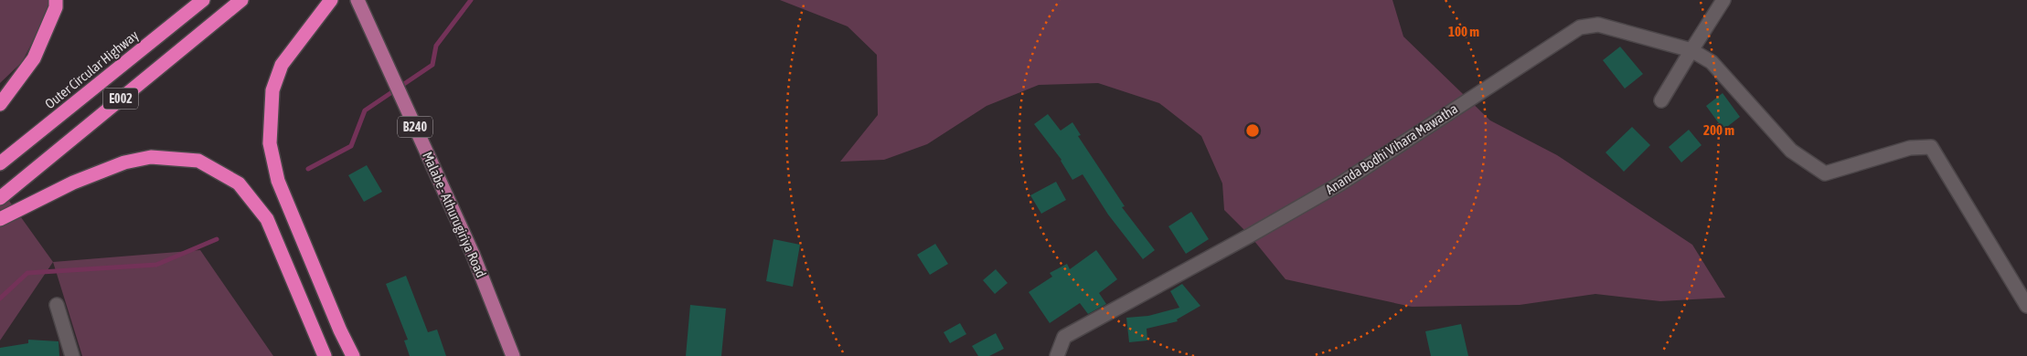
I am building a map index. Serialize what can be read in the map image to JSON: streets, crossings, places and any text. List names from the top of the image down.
{
  "streets": {
    "highway": ["Outer Circular Highway", "E002"],
    "main road": ["B240", "Malabe - Athurugiriya Road"],
    "street": ["Ananda Bodhi Vihara Mawatha"]
  },
  "rings": ["100 m", "200 m"]
}
